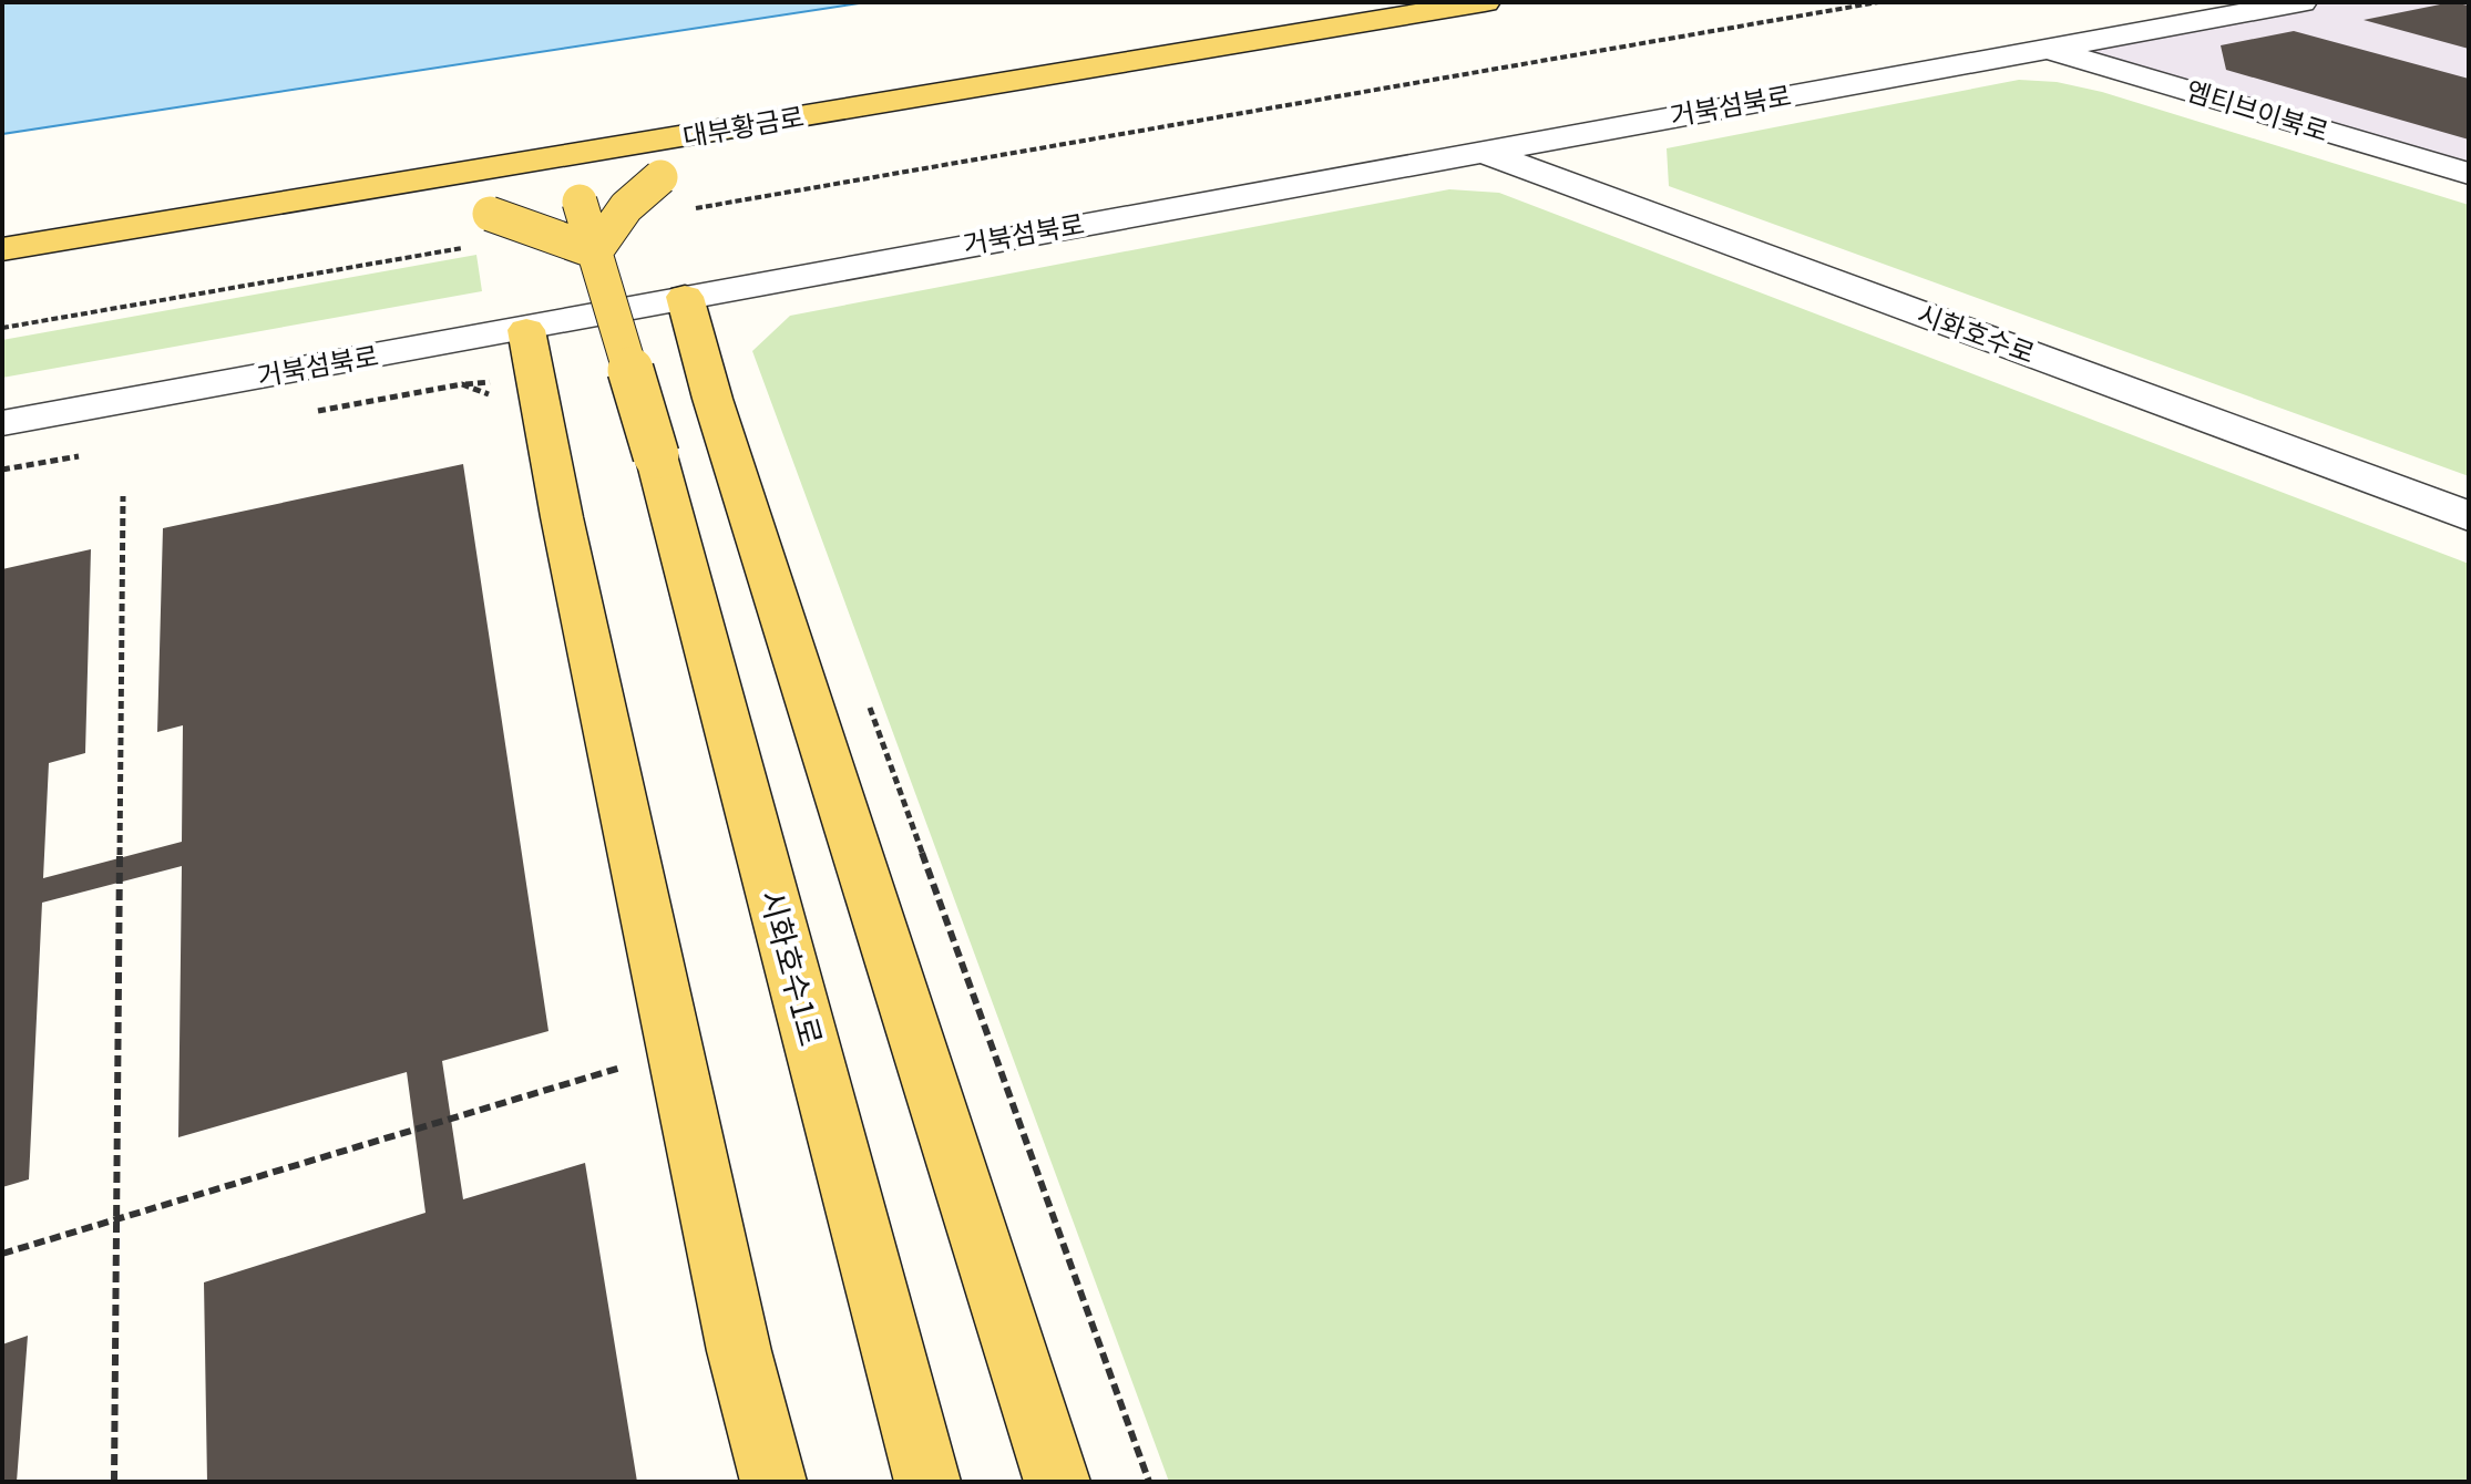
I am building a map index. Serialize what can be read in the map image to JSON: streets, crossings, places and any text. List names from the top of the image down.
{
  "streets": {
    "main road": ["대부황금로", "시화호수1로"],
    "street": ["거북섬북로", "엠티브이북로", "시화호수로"]
  },
  "crossings": [
    ["거북섬북로", "엠티브이북로"],
    ["거북섬북로", "시화호수로"],
    ["대부황금로", "시화호수1로"]
  ]
}
